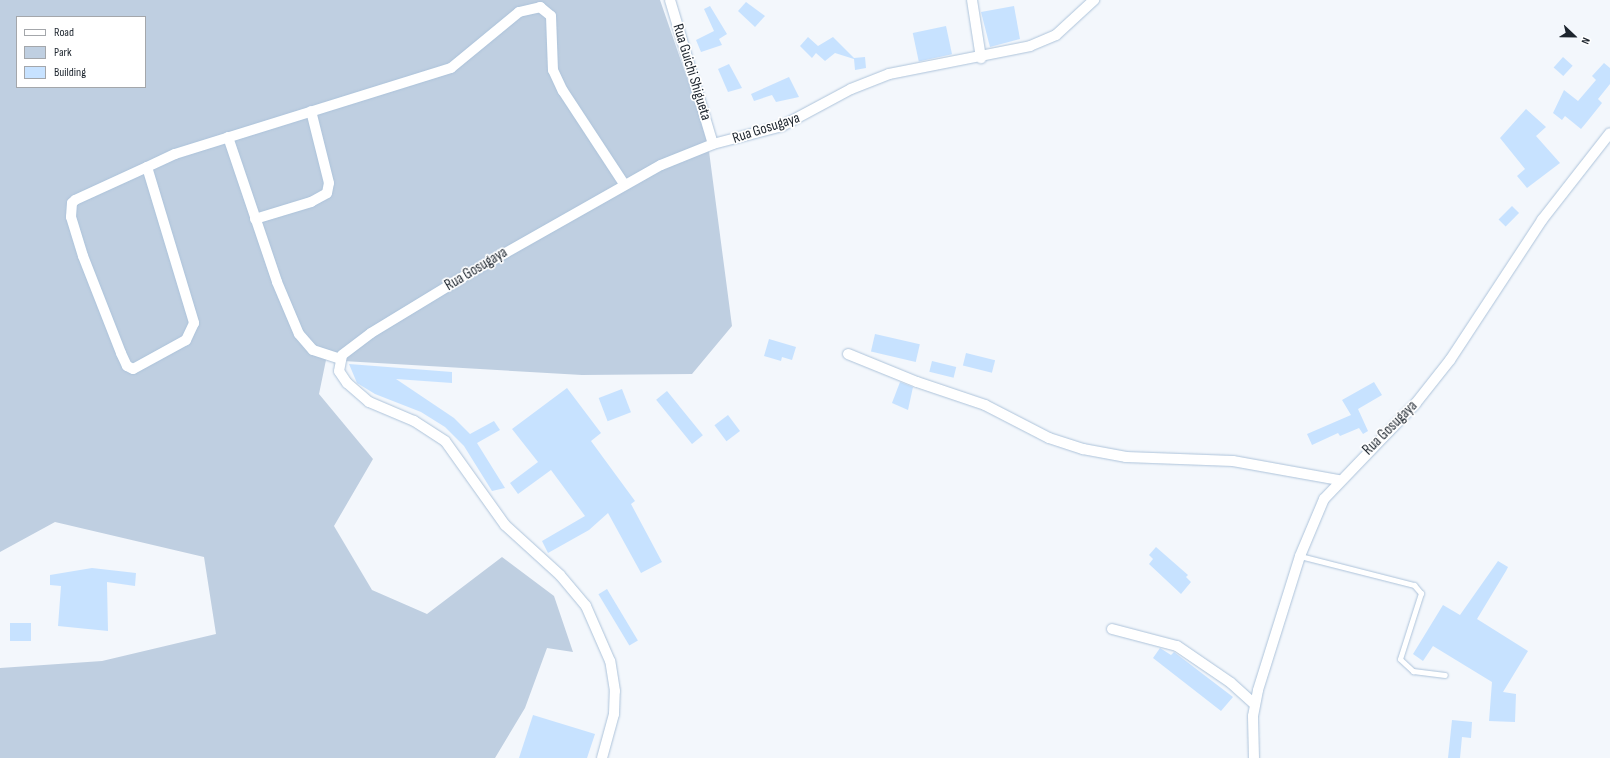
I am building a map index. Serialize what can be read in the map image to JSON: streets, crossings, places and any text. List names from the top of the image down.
{
  "streets": {
    "street": ["Rua Guichi Shigueta", "Rua Gosugaya"]
  },
  "crossings": [
    ["Rua Guichi Shigueta", "Rua Gosugaya"]
  ],
  "legend": ["Road", "Park", "Building"],
  "north": "right"
}
